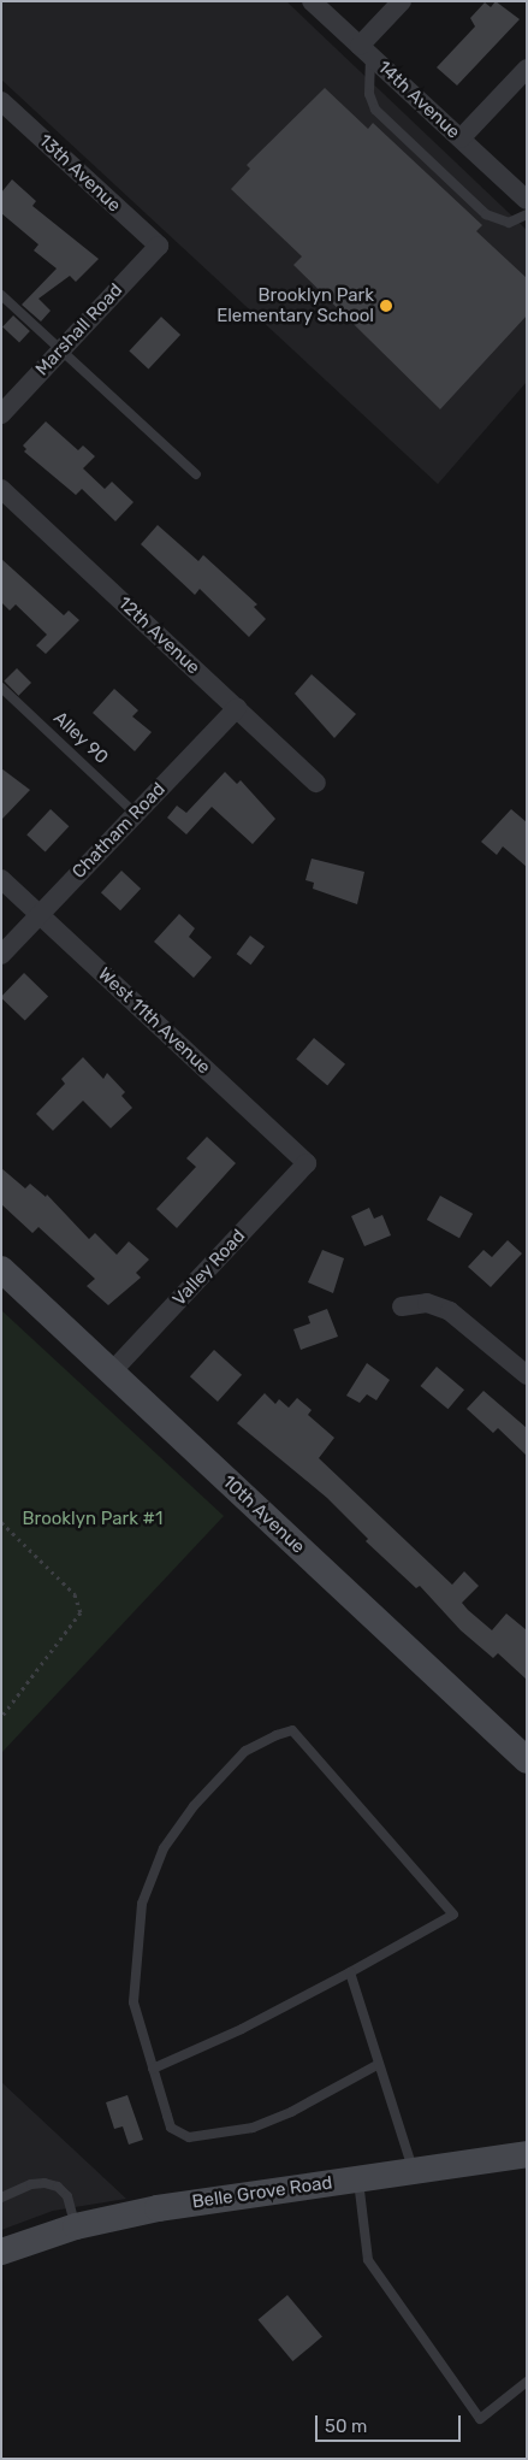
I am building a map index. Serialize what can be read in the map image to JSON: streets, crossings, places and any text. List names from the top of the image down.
{
  "streets": {
    "street": [
      "14th Avenue",
      "13th Avenue",
      "Marshall Road",
      "12th Avenue",
      "Chatham Road",
      "West 11th Avenue",
      "Valley Road",
      "10th Avenue",
      "Belle Grove Road"
    ],
    "lane": ["Alley 90"]
  },
  "crossings": [
    ["13th Avenue", "Marshall Road"],
    ["12th Avenue", "Chatham Road"],
    ["Alley 90", "Chatham Road"],
    ["Chatham Road", "West 11th Avenue"],
    ["West 11th Avenue", "Valley Road"],
    ["Valley Road", "10th Avenue"]
  ],
  "parks": ["Brooklyn Park #1"],
  "places": ["Brooklyn Park Elementary School"],
  "scale_bar": "50 m"
}
